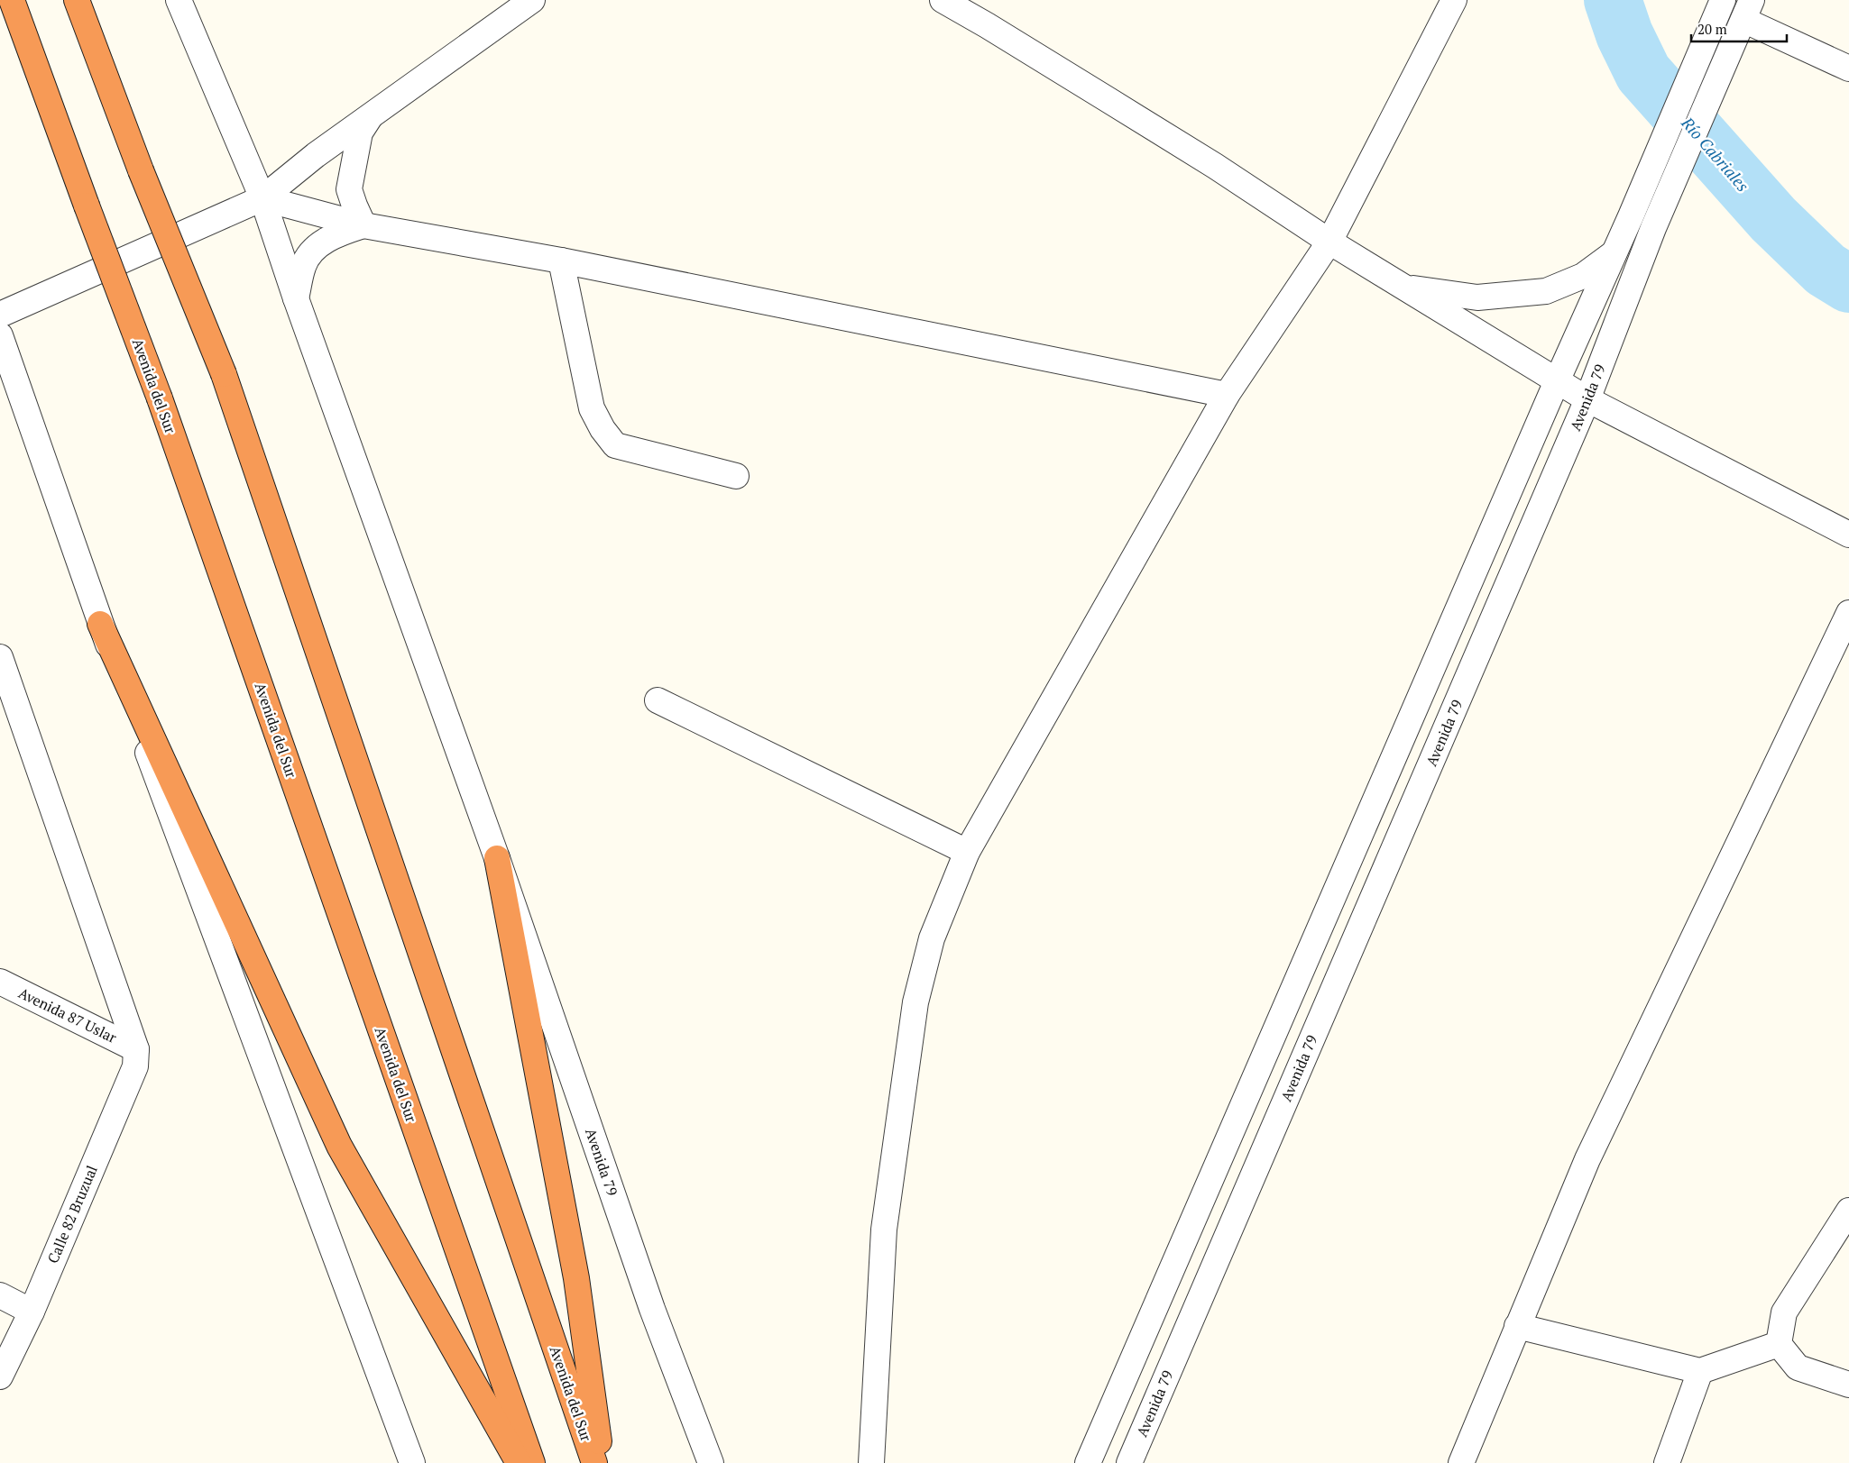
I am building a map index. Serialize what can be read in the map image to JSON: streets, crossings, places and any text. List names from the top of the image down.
{
  "streets": {
    "highway": ["Avenida del Sur"],
    "street": ["Avenida 79", "Avenida 87 Uslar", "Calle 82 Bruzual"]
  },
  "crossings": [
    ["Avenida 87 Uslar", "Calle 82 Bruzual"]
  ],
  "water": ["Río Cabriales"],
  "scale_bar": "20 m"
}
